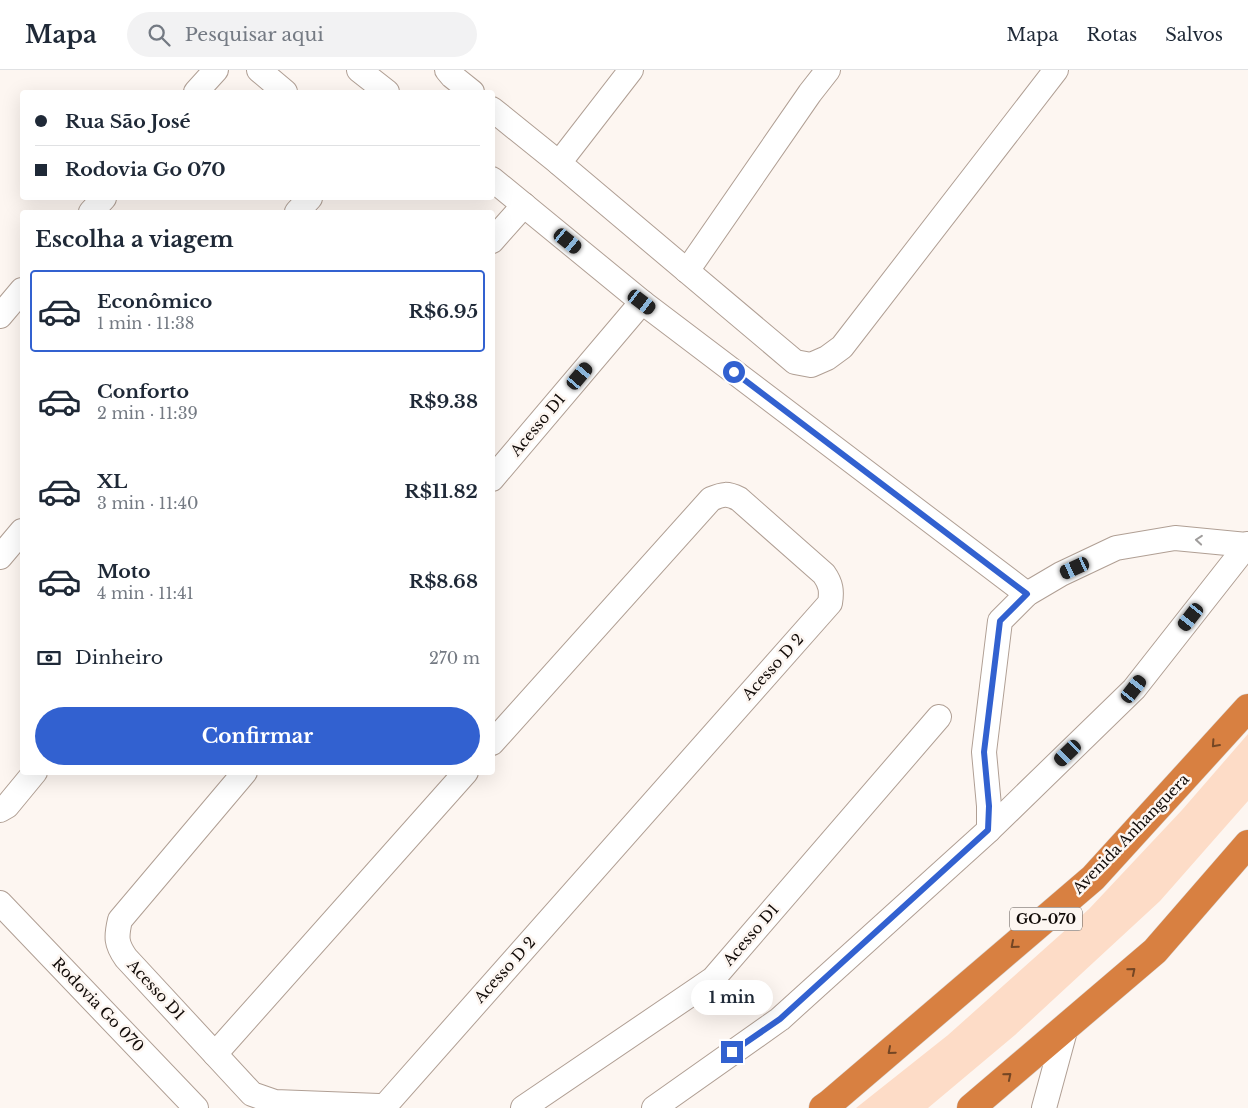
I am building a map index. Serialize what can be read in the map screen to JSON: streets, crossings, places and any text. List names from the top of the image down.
{
  "streets": {
    "highway": ["Avenida Anhanguera", "GO-070"],
    "street": ["Acesso D1", "Acesso D 2", "Rodovia Go 070"]
  },
  "crossings": [
    ["Acesso D1", "Acesso D 2"]
  ],
  "page": {
    "header": "Mapa",
    "search": "Pesquisar aqui",
    "nav": ["Mapa", "Rotas", "Salvos"],
    "banner": ["Rua São José", "Rodovia Go 070"],
    "heading": "Escolha a viagem",
    "list": [
      {
        "name": "Econômico",
        "note": "1 min · 11:38",
        "value": "R$6.95"
      },
      {
        "name": "Conforto",
        "note": "2 min · 11:39",
        "value": "R$9.38"
      },
      {
        "name": "XL",
        "note": "3 min · 11:40",
        "value": "R$11.82"
      },
      {
        "name": "Moto",
        "note": "4 min · 11:41",
        "value": "R$8.68"
      }
    ],
    "pay": ["Dinheiro", "270 m"],
    "buttons": "Confirmar",
    "bubble": "1 min"
  }
}
